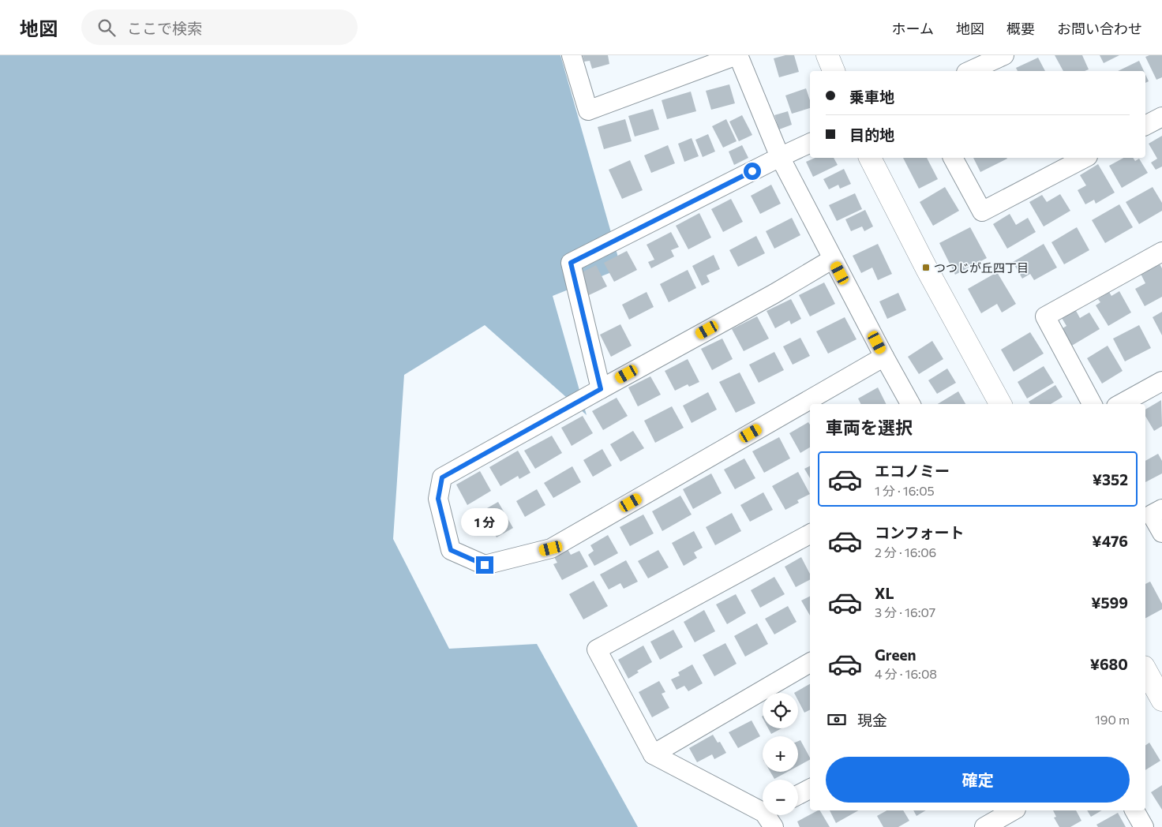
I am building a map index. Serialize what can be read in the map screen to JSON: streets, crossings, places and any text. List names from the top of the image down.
{
  "places": {
    "transit": ["つつじが丘四丁目"]
  },
  "page": {
    "header": "地図",
    "search": "ここで検索",
    "nav": [
      "ホーム",
      "地図",
      "概要",
      "お問い合わせ"
    ],
    "banner": ["乗車地", "目的地"],
    "heading": "車両を選択",
    "list": [
      {
        "name": "エコノミー",
        "note": "1 分 · 16:05",
        "value": "¥352"
      },
      {
        "name": "コンフォート",
        "note": "2 分 · 16:06",
        "value": "¥476"
      },
      {
        "name": "XL",
        "note": "3 分 · 16:07",
        "value": "¥599"
      },
      {
        "name": "Green",
        "note": "4 分 · 16:08",
        "value": "¥680"
      }
    ],
    "bubble": "1 分",
    "map_buttons": ["+", "−"],
    "pay": ["現金", "190 m"],
    "buttons": "確定"
  }
}
